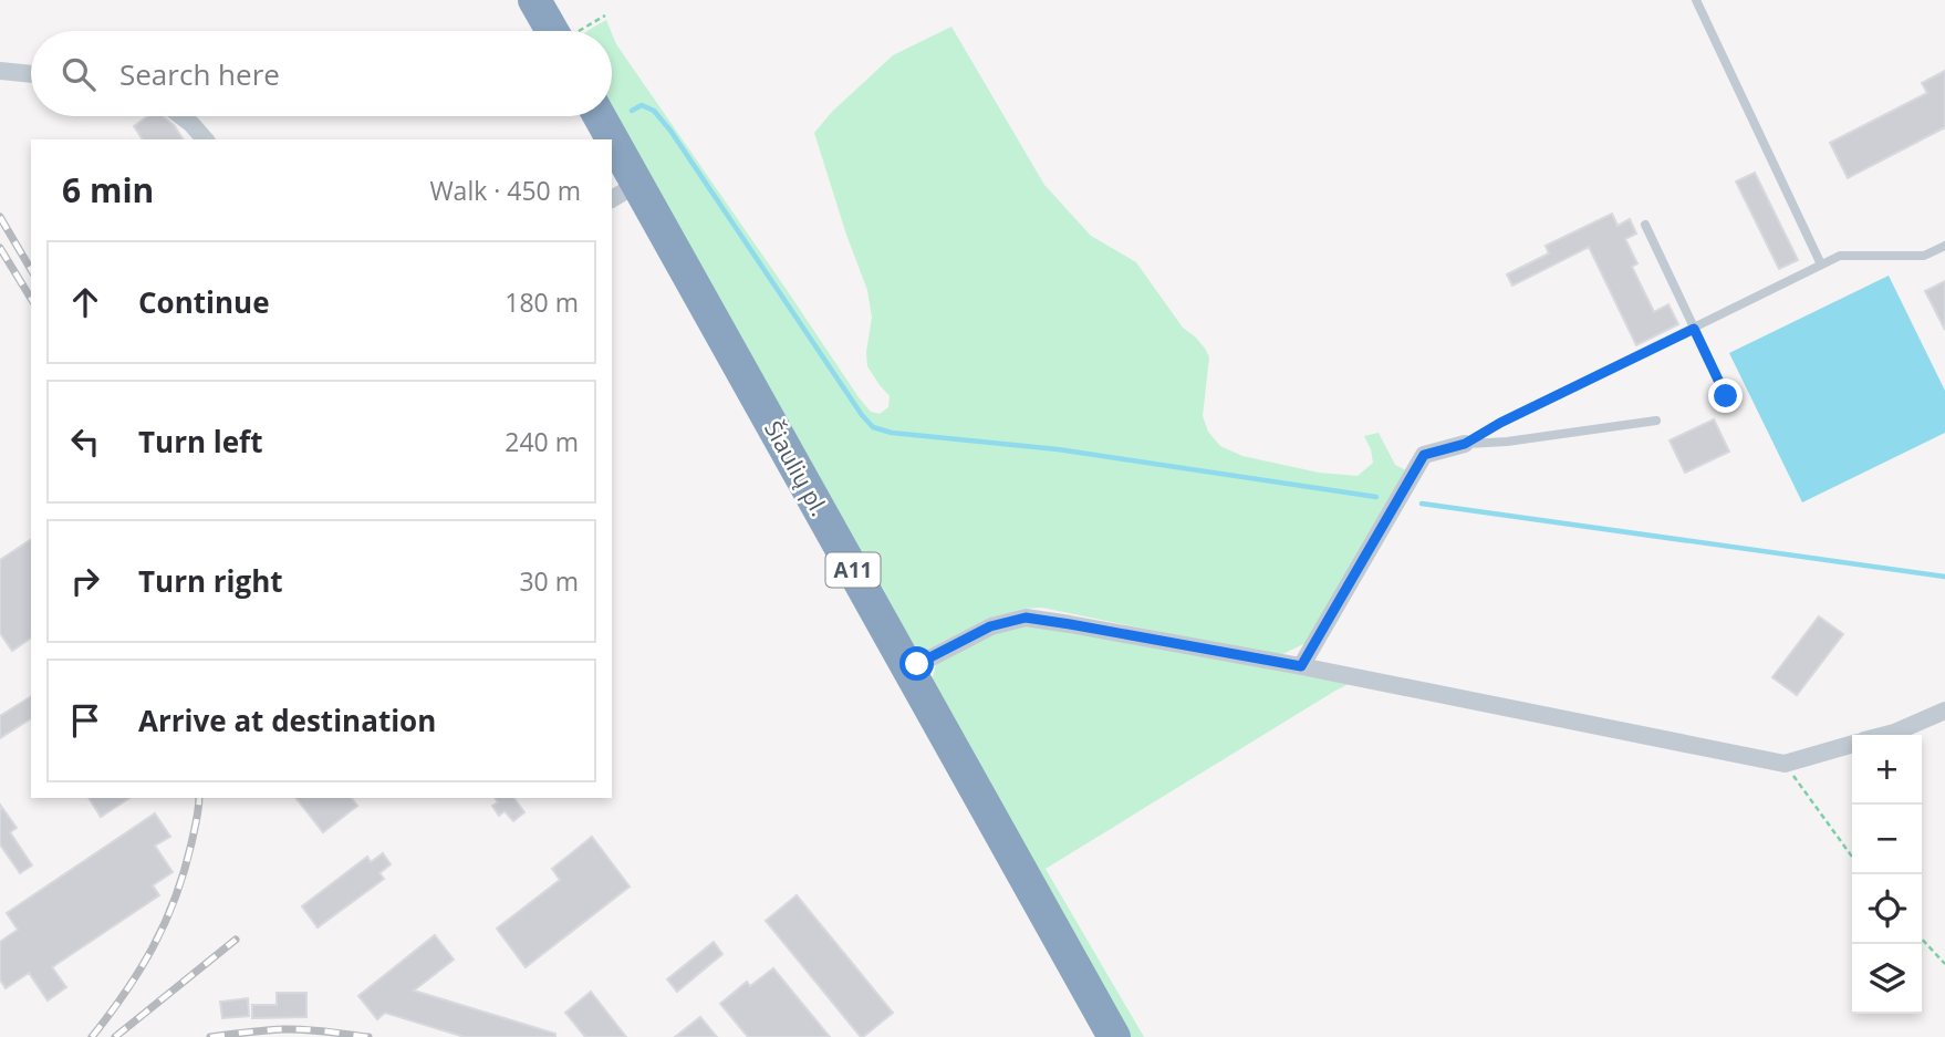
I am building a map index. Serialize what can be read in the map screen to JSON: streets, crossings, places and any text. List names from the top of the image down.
{
  "streets": {
    "highway": ["Šiaulių pl.", "A11"]
  },
  "page": {
    "search": "Search here",
    "heading": ["6 min", "Walk · 450 m"],
    "list": [
      ["Continue", "180 m"],
      ["Turn left", "240 m"],
      ["Turn right", "30 m"],
      "Arrive at destination"
    ],
    "map_buttons": ["+", "−"]
  }
}
